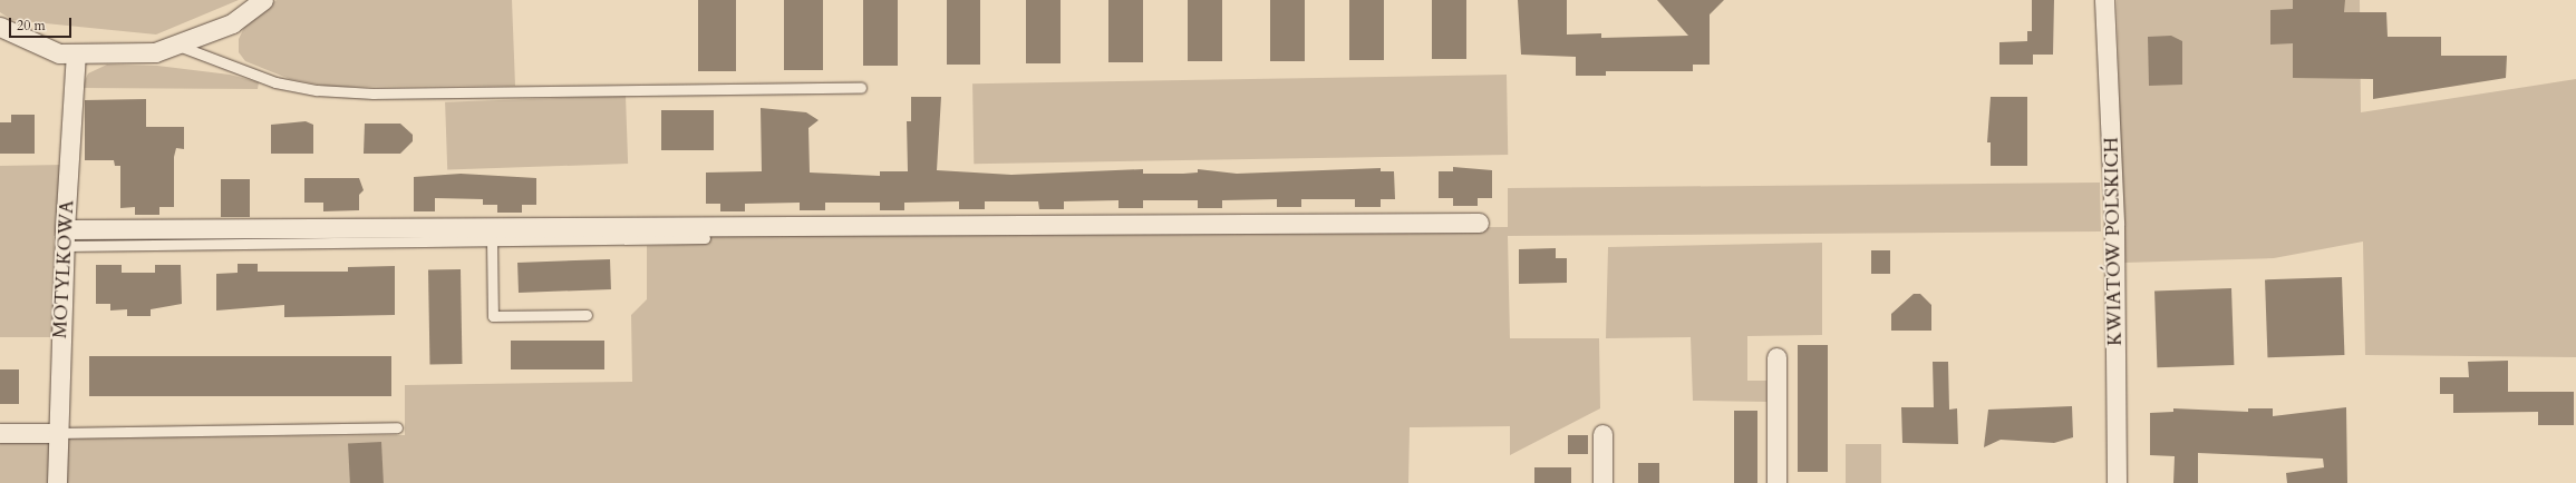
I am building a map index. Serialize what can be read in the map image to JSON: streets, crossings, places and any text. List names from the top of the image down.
{
  "streets": {
    "street": ["KWIATÓW POLSKICH", "MOTYLKOWA"]
  },
  "scale_bar": "20 m"
}
